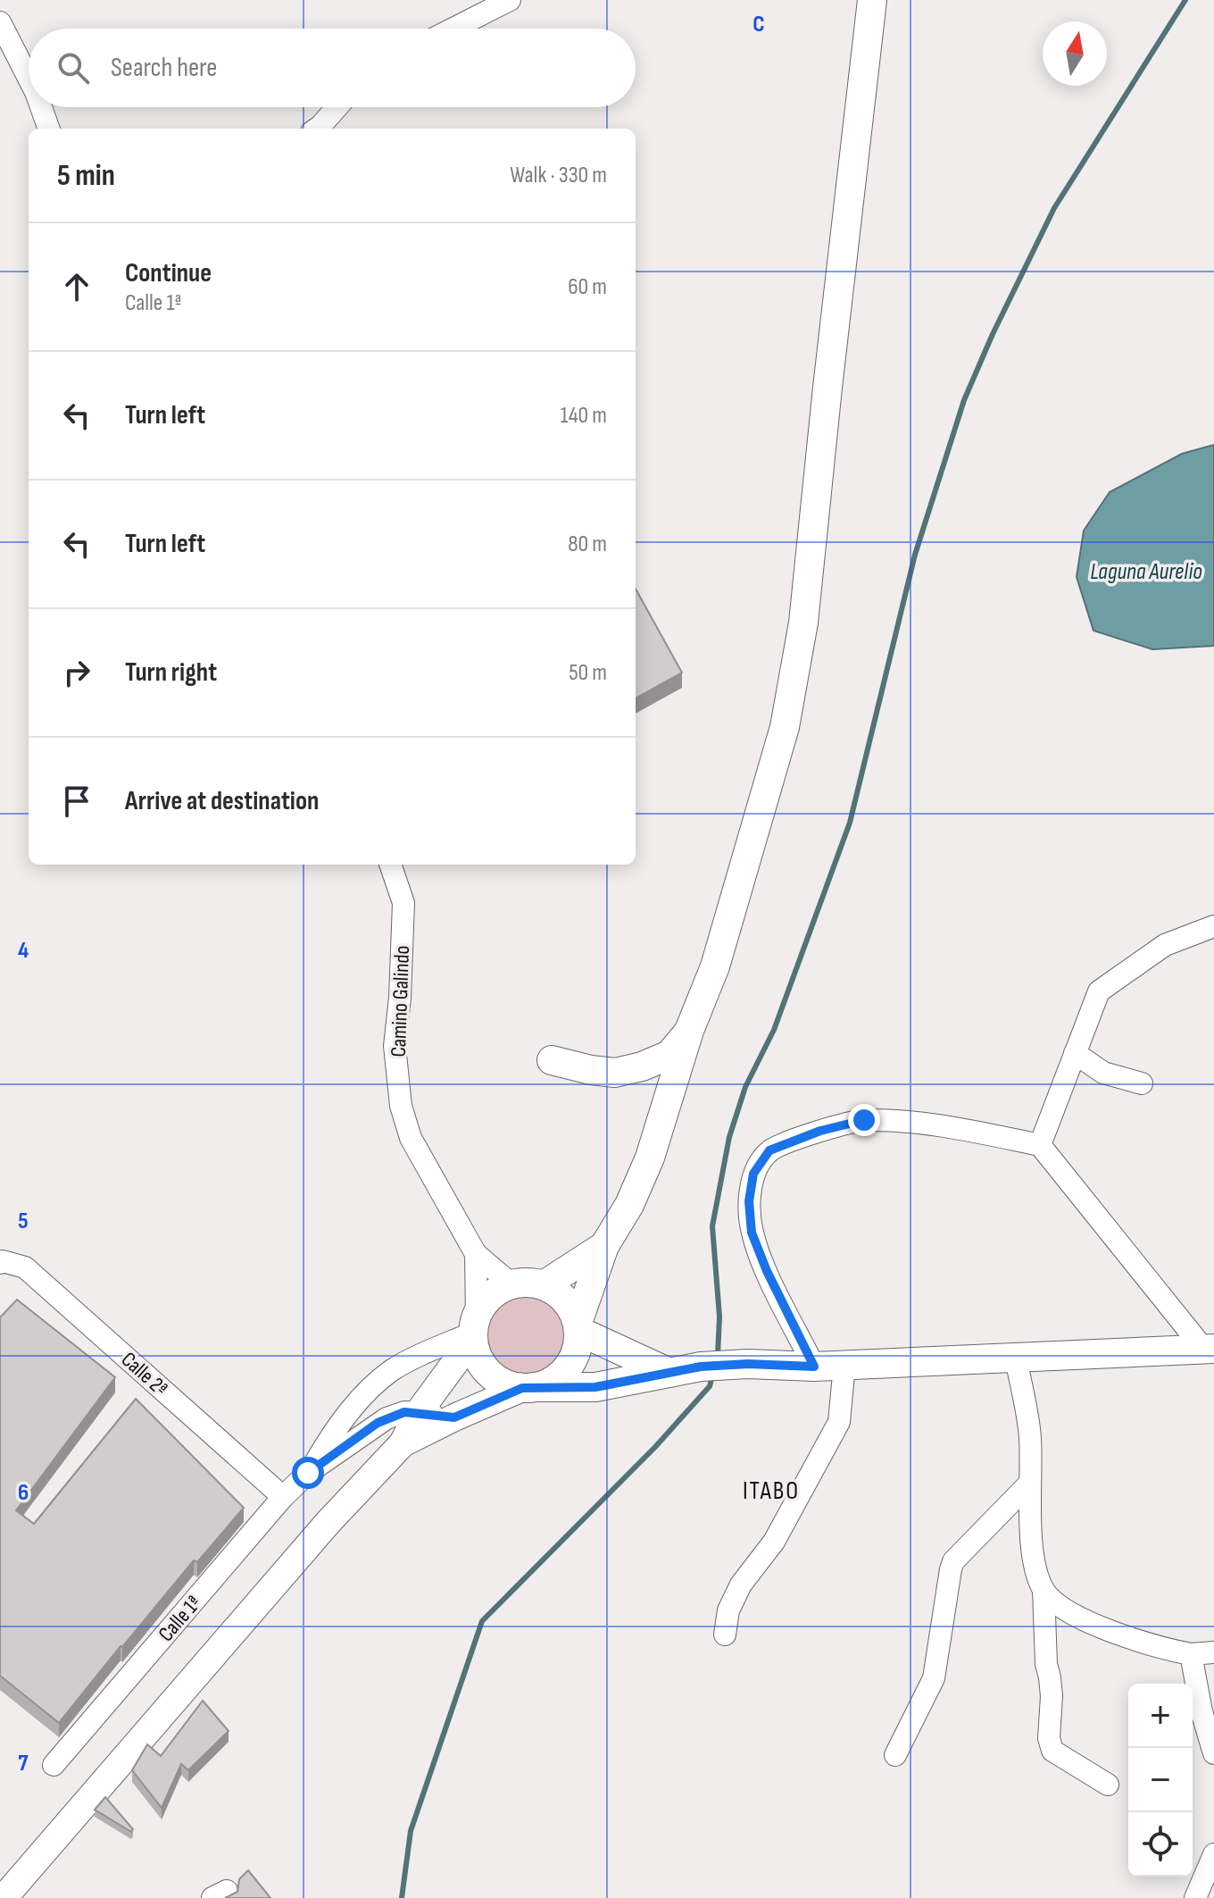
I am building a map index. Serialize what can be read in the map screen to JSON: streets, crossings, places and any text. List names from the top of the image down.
{
  "streets": {
    "street": ["Camino Galindo", "Calle 2ª", "Calle 1ª"]
  },
  "crossings": [
    ["Camino Galindo", "Calle 1ª"],
    ["Calle 2ª", "Calle 1ª"]
  ],
  "districts": ["ITABO"],
  "water": ["Laguna Aurelio"],
  "north": "top",
  "page": {
    "search": "Search here",
    "heading": ["5 min", "Walk · 330 m"],
    "list": [
      ["Continue", "Calle 1ª", "60 m"],
      ["Turn left", "140 m"],
      ["Turn left", "80 m"],
      ["Turn right", "50 m"],
      "Arrive at destination"
    ],
    "map_buttons": ["+", "−"]
  },
  "grid": {
    "columns": ["C"],
    "rows": [
      "4",
      "5",
      "6",
      "7"
    ]
  }
}
